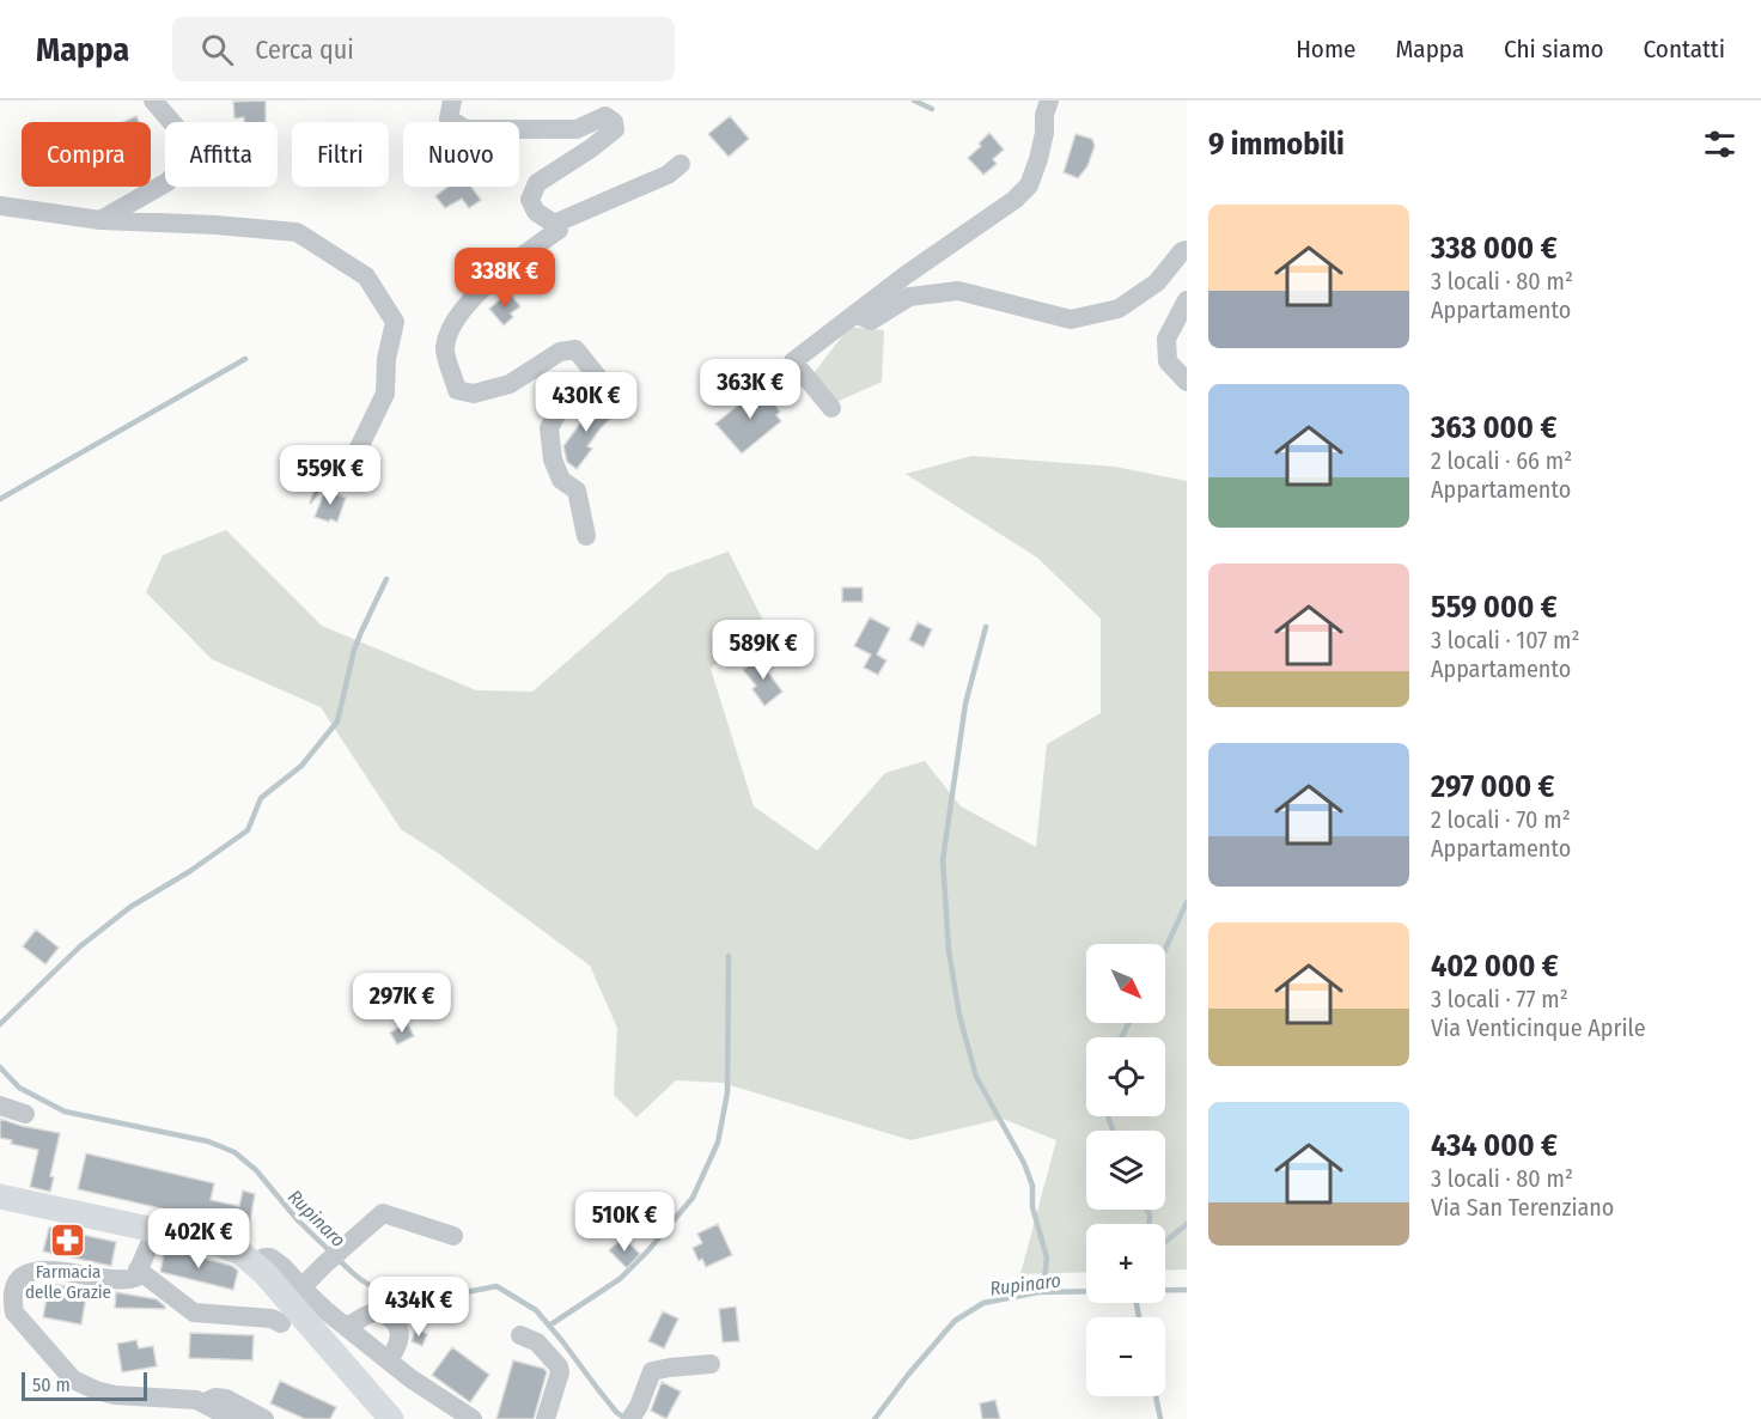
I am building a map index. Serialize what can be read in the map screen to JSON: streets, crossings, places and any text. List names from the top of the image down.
{
  "water": ["Rupinaro"],
  "places": {
    "pharmacy": ["Farmacia delle Grazie"]
  },
  "scale_bar": "50 m",
  "north": "bottom right",
  "page": {
    "header": "Mappa",
    "search": "Cerca qui",
    "nav": [
      "Home",
      "Mappa",
      "Chi siamo",
      "Contatti"
    ],
    "heading": "9 immobili",
    "chip": [
      "Compra",
      "Affitta",
      "Filtri",
      "Nuovo"
    ],
    "list": [
      {
        "name": "338 000 €",
        "note": "3 locali · 80 m² · Appartamento"
      },
      {
        "name": "363 000 €",
        "note": "2 locali · 66 m² · Appartamento"
      },
      {
        "name": "559 000 €",
        "note": "3 locali · 107 m² · Appartamento"
      },
      {
        "name": "297 000 €",
        "note": "2 locali · 70 m² · Appartamento"
      },
      {
        "name": "402 000 €",
        "note": "3 locali · 77 m² · Via Venticinque Aprile"
      },
      {
        "name": "434 000 €",
        "note": "3 locali · 80 m² · Via San Terenziano"
      }
    ],
    "price": [
      "338K €",
      "363K €",
      "430K €",
      "559K €",
      "589K €",
      "297K €",
      "510K €",
      "402K €",
      "434K €"
    ],
    "map_buttons": ["+", "−"],
    "scale": "50 m"
  }
}
